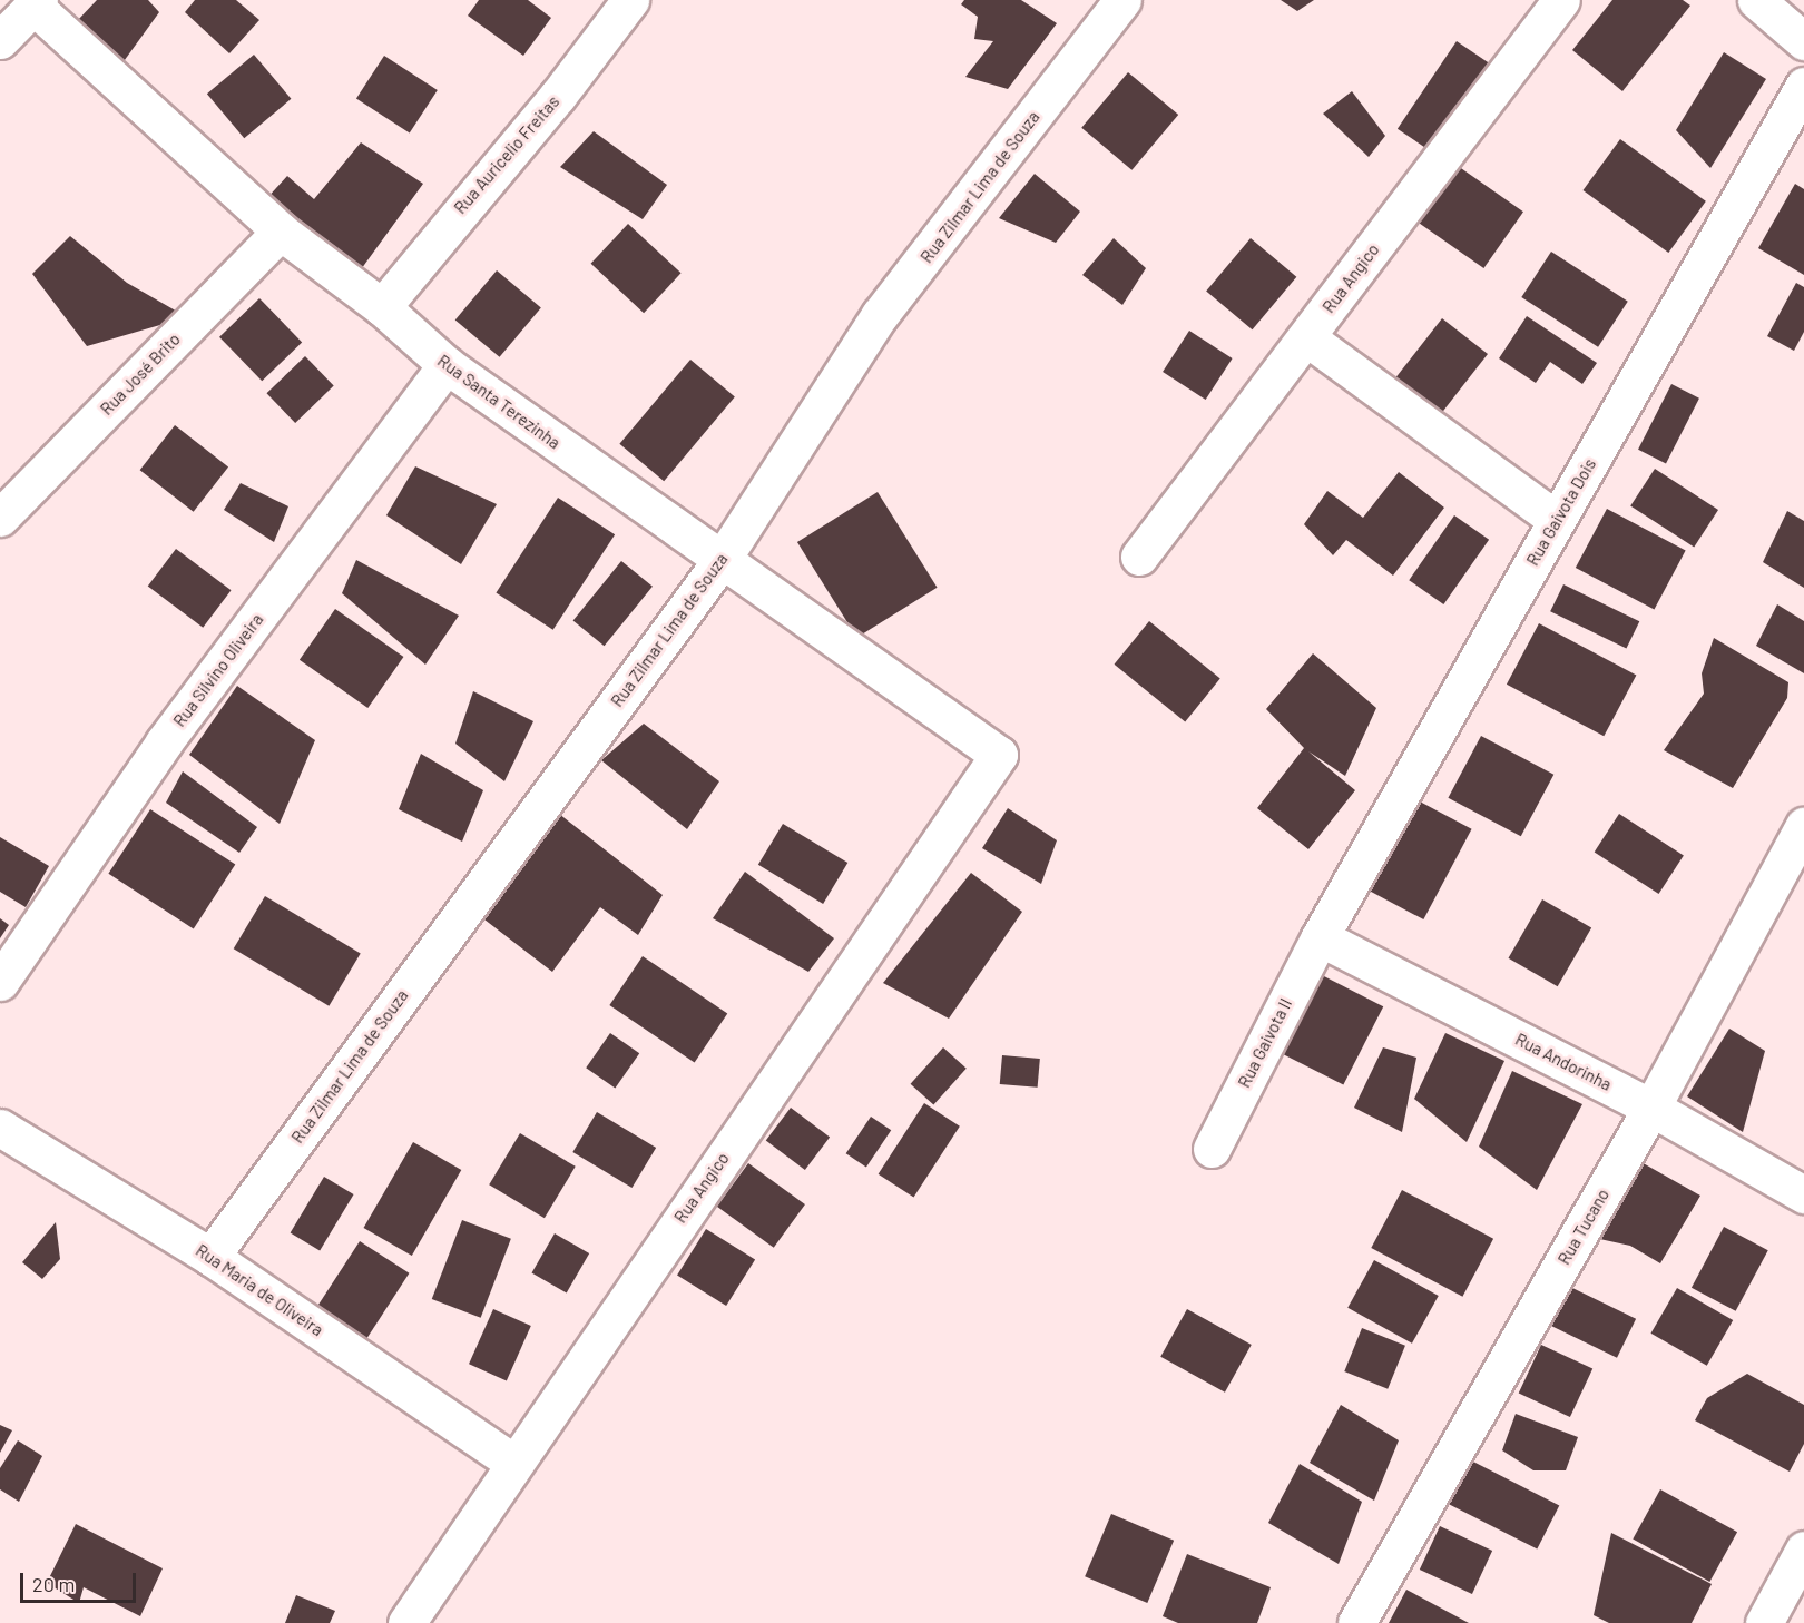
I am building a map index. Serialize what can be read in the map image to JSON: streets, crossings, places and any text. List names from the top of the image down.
{
  "streets": {
    "street": [
      "Rua Auricelio Freitas",
      "Rua Zilmar Lima de Souza",
      "Rua Angico",
      "Rua José Brito",
      "Rua Santa Terezinha",
      "Rua Gaivota Dois",
      "Rua Silvino Oliveira",
      "Rua Gaivota II",
      "Rua Andorinha",
      "Rua Tucano",
      "Rua Maria de Oliveira"
    ]
  },
  "crossings": [
    ["Rua Auricelio Freitas", "Rua Santa Terezinha"],
    ["Rua Zilmar Lima de Souza", "Rua Santa Terezinha"],
    ["Rua Zilmar Lima de Souza", "Rua Maria de Oliveira"],
    ["Rua Angico", "Rua Santa Terezinha"],
    ["Rua Angico", "Rua Maria de Oliveira"],
    ["Rua José Brito", "Rua Santa Terezinha"],
    ["Rua Santa Terezinha", "Rua Silvino Oliveira"],
    ["Rua Gaivota Dois", "Rua Gaivota II"],
    ["Rua Gaivota Dois", "Rua Andorinha"],
    ["Rua Gaivota II", "Rua Andorinha"],
    ["Rua Andorinha", "Rua Tucano"]
  ],
  "scale_bar": "20 m"
}
